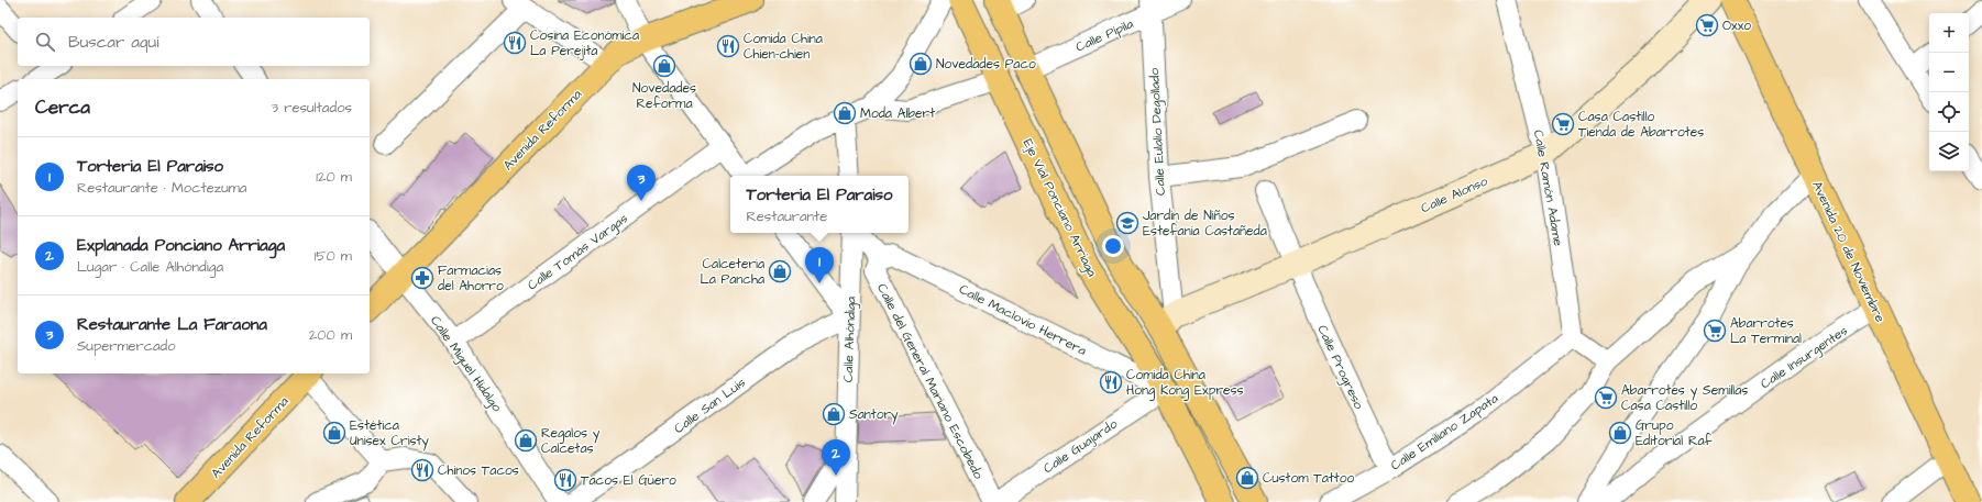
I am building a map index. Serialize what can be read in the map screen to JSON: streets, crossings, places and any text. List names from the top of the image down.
{
  "streets": {
    "main road": ["Avenida Reforma", "Eje Vial Ponciano Arriaga", "Avenida 20 de Noviembre"],
    "street": [
      "Calle Pípila",
      "Calle Eulalio Degollado",
      "Calle Ramón Adame",
      "Calle Alonso",
      "Calle Tomás Vargas",
      "Calle Maclovio Herrera",
      "Calle Alhóndiga",
      "Calle Insurgentes",
      "Calle Miguel Hidalgo",
      "Calle Progreso",
      "Calle del General Mariano Escobedo",
      "Calle San Luis",
      "Calle Emiliano Zapata",
      "Calle Guajardo"
    ]
  },
  "crossings": [
    ["Calle Pípila", "Calle Eulalio Degollado"],
    ["Avenida Reforma", "Calle Miguel Hidalgo"],
    ["Calle Eulalio Degollado", "Calle Alonso"],
    ["Calle Ramón Adame", "Calle Alonso"],
    ["Calle Ramón Adame", "Calle Emiliano Zapata"],
    ["Calle Alonso", "Calle Progreso"],
    ["Eje Vial Ponciano Arriaga", "Calle Maclovio Herrera"],
    ["Eje Vial Ponciano Arriaga", "Calle Guajardo"],
    ["Calle Tomás Vargas", "Calle Miguel Hidalgo"],
    ["Avenida 20 de Noviembre", "Calle Insurgentes"],
    ["Calle Maclovio Herrera", "Calle del General Mariano Escobedo"],
    ["Calle Maclovio Herrera", "Calle Guajardo"],
    ["Calle Alhóndiga", "Calle San Luis"],
    ["Calle Progreso", "Calle Emiliano Zapata"]
  ],
  "places": {
    "supermarket": [
      "Oxxo",
      "Casa Castillo Tienda de Abarrotes",
      "Abarrotes La Terminal",
      "Abarrotes y Semillas Casa Castillo"
    ],
    "restaurant": [
      "Cosina Económica La Perejita",
      "Comida China Chien-chien",
      "Comida China Hong Kong Express",
      "Chinos Tacos",
      "Tacos El Güero"
    ],
    "shop": [
      "Novedades Paco",
      "Novedades Reforma",
      "Moda Albert",
      "Calceteria La Pancha",
      "Santory",
      "Estética Unisex Cristy",
      "Grupo Editorial Raf",
      "Regalos y Calcetas",
      "Custom Tattoo"
    ],
    "school or university": ["Jardín de Niños Estefanía Castañeda"],
    "pharmacy": ["Farmacias del Ahorro"]
  },
  "page": {
    "map_buttons": ["+", "−"],
    "search": "Buscar aquí",
    "heading": ["Cerca", "3 resultados"],
    "list": [
      {
        "mark": "1",
        "name": "Torteria El Paraiso",
        "note": "Restaurante · Moctezuma",
        "value": "120 m"
      },
      {
        "mark": "2",
        "name": "Explanada Ponciano Arriaga",
        "note": "Lugar · Calle Alhóndiga",
        "value": "150 m"
      },
      {
        "mark": "3",
        "name": "Restaurante La Faraona",
        "note": "Supermercado",
        "value": "200 m"
      }
    ],
    "pins": ["3", "1", "2"],
    "popup": ["Torteria El Paraiso", "Restaurante"]
  }
}
